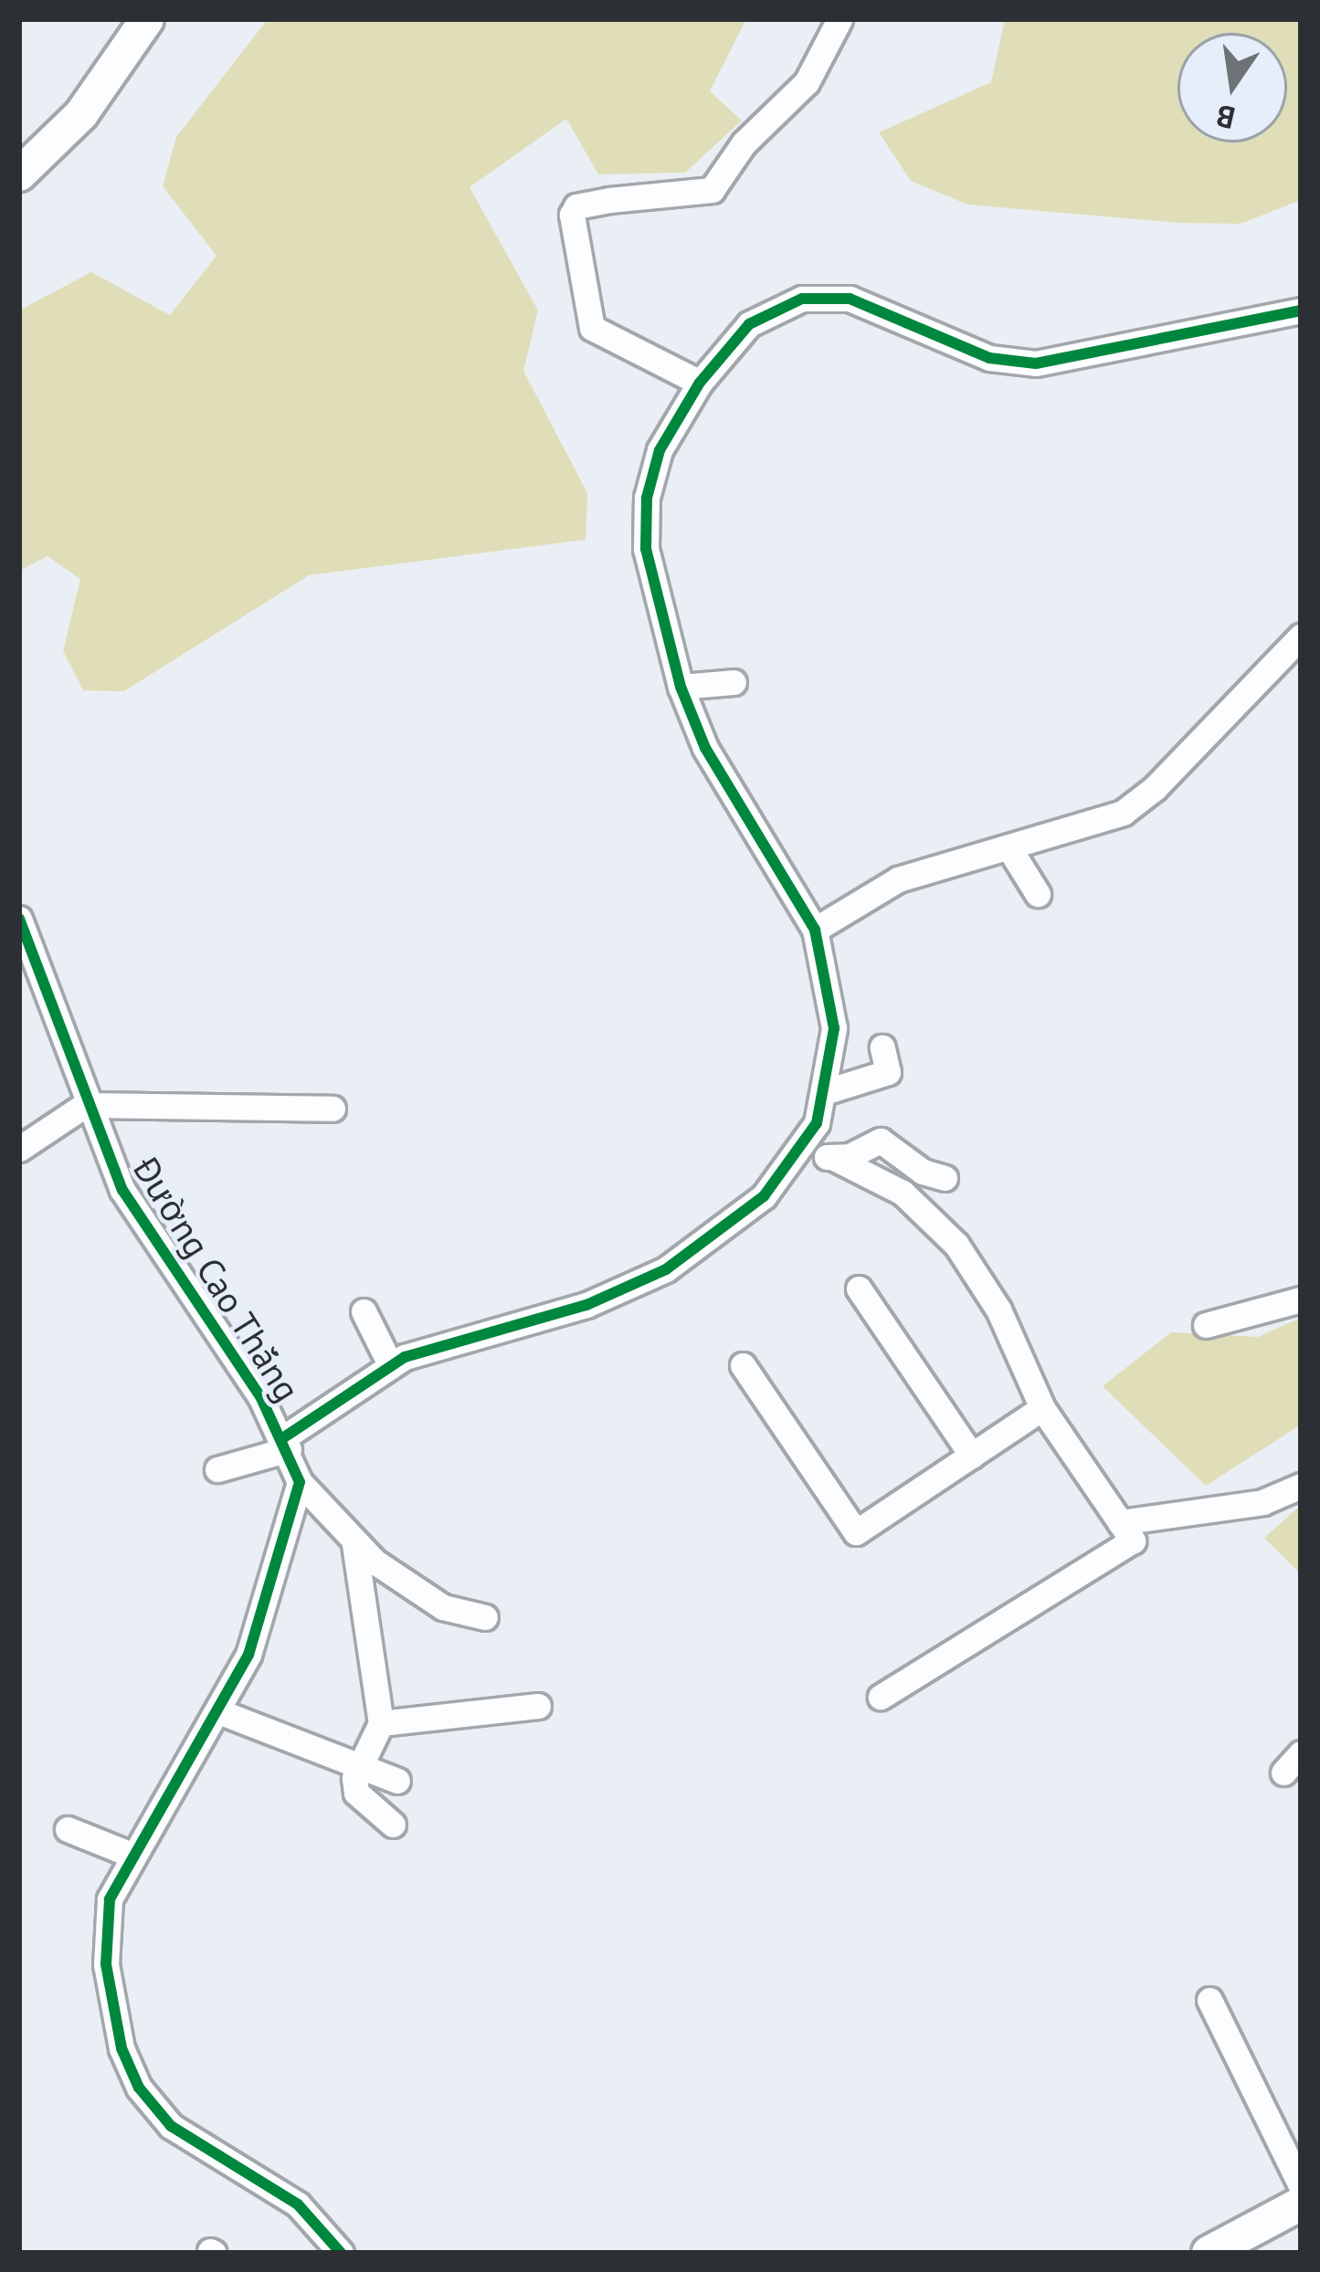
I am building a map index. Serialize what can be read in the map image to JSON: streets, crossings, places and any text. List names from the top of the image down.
{
  "streets": {
    "street": ["Đường Cao Thắng"]
  },
  "north": "bottom"
}
